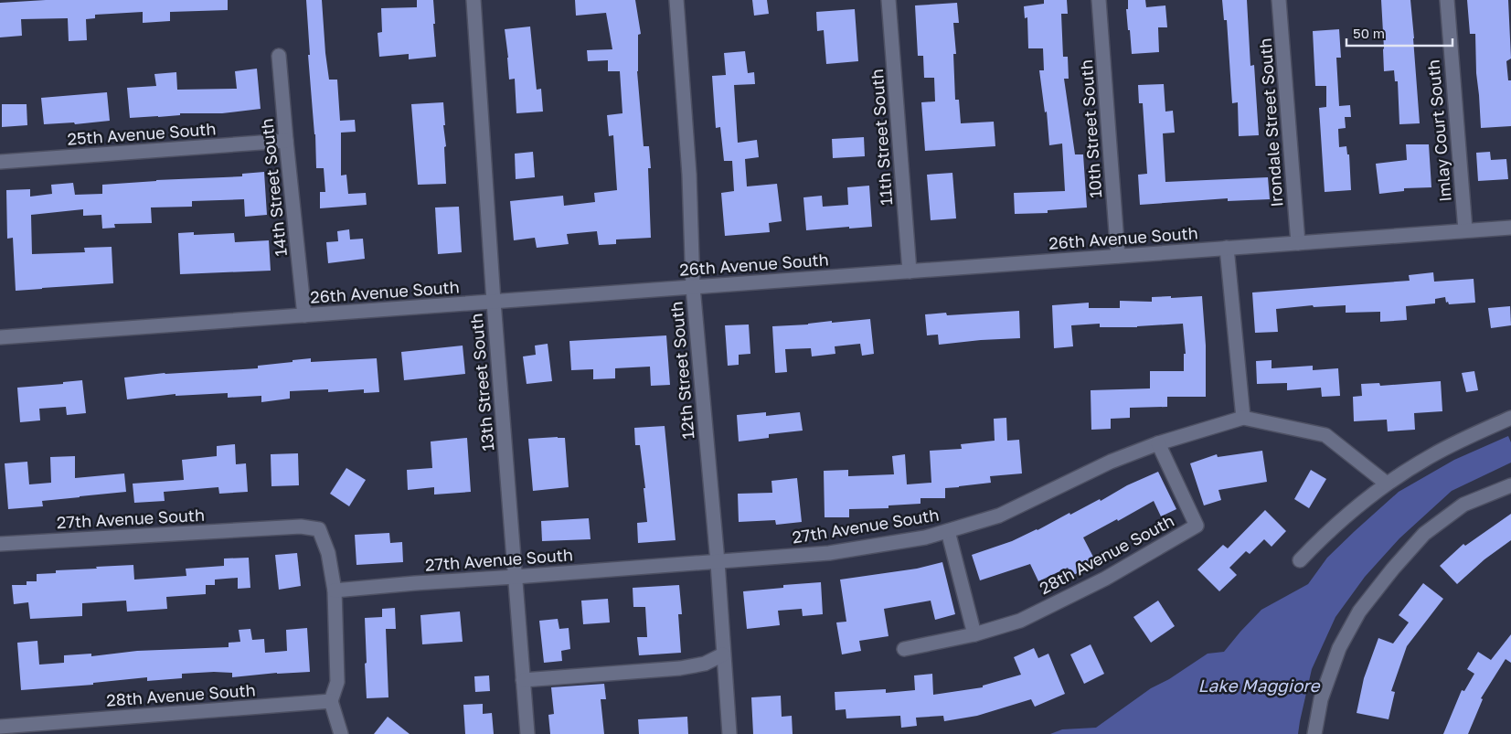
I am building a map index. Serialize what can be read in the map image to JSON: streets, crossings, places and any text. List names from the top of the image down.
{
  "streets": {
    "street": [
      "Irondale Street South",
      "10th Street South",
      "Imlay Court South",
      "25th Avenue South",
      "11th Street South",
      "14th Street South",
      "26th Avenue South",
      "12th Street South",
      "13th Street South",
      "27th Avenue South",
      "28th Avenue South"
    ]
  },
  "crossings": [
    ["Irondale Street South", "26th Avenue South"],
    ["10th Street South", "26th Avenue South"],
    ["Imlay Court South", "26th Avenue South"],
    ["25th Avenue South", "14th Street South"],
    ["11th Street South", "26th Avenue South"],
    ["14th Street South", "26th Avenue South"],
    ["26th Avenue South", "12th Street South"],
    ["26th Avenue South", "13th Street South"],
    ["12th Street South", "27th Avenue South"],
    ["13th Street South", "27th Avenue South"],
    ["27th Avenue South", "28th Avenue South"]
  ],
  "water": ["Lake Maggiore"],
  "scale_bar": "50 m"
}
